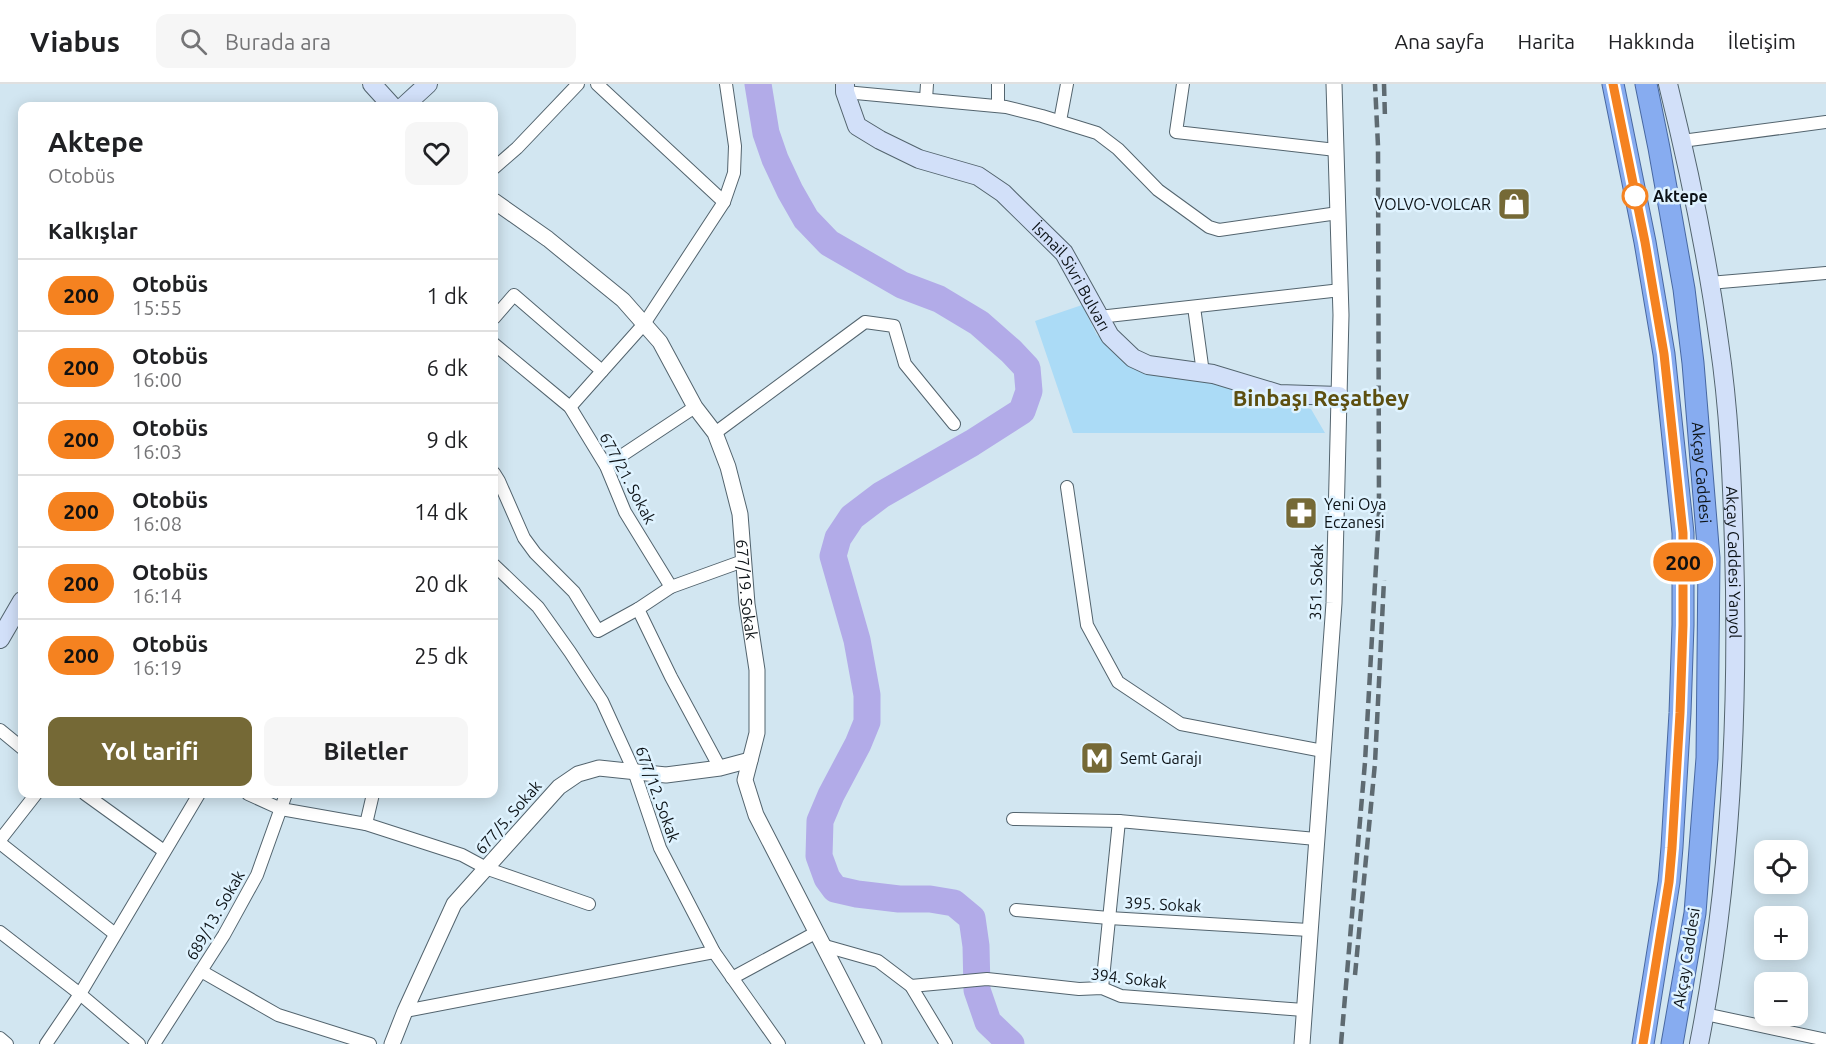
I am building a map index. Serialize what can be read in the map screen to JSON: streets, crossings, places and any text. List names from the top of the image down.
{
  "streets": {
    "highway": ["Akçay Caddesi"],
    "main road": ["İsmail Sivri Bulvarı", "Akçay Caddesi Yanyol"],
    "street": [
      "677/21. Sokak",
      "351. Sokak",
      "677/19. Sokak",
      "677/12. Sokak",
      "677/5. Sokak",
      "395. Sokak",
      "689/13. Sokak",
      "394. Sokak"
    ]
  },
  "crossings": [
    ["İsmail Sivri Bulvarı", "351. Sokak"],
    ["351. Sokak", "395. Sokak"],
    ["351. Sokak", "394. Sokak"],
    ["677/19. Sokak", "677/5. Sokak"],
    ["677/12. Sokak", "677/5. Sokak"]
  ],
  "districts": ["Binbaşı Reşatbey"],
  "places": {
    "other": ["Aktepe"],
    "shop": ["VOLVO-VOLCAR"],
    "pharmacy": ["Yeni Oya Eczanesi"],
    "metro station": ["Semt Garajı"]
  },
  "lines": ["bus line 200"],
  "page": {
    "header": "Viabus",
    "search": "Burada ara",
    "nav": [
      "Ana sayfa",
      "Harita",
      "Hakkında",
      "İletişim"
    ],
    "on_map": "200",
    "heading": [
      ["Aktepe", "Otobüs"],
      "Kalkışlar"
    ],
    "list": [
      {
        "mark": "200",
        "name": "Otobüs",
        "note": "15:55",
        "value": "1 dk"
      },
      {
        "mark": "200",
        "name": "Otobüs",
        "note": "16:00",
        "value": "6 dk"
      },
      {
        "mark": "200",
        "name": "Otobüs",
        "note": "16:03",
        "value": "9 dk"
      },
      {
        "mark": "200",
        "name": "Otobüs",
        "note": "16:08",
        "value": "14 dk"
      },
      {
        "mark": "200",
        "name": "Otobüs",
        "note": "16:14",
        "value": "20 dk"
      },
      {
        "mark": "200",
        "name": "Otobüs",
        "note": "16:19",
        "value": "25 dk"
      }
    ],
    "buttons": ["Yol tarifi", "Biletler"],
    "map_buttons": ["+", "−"]
  }
}
